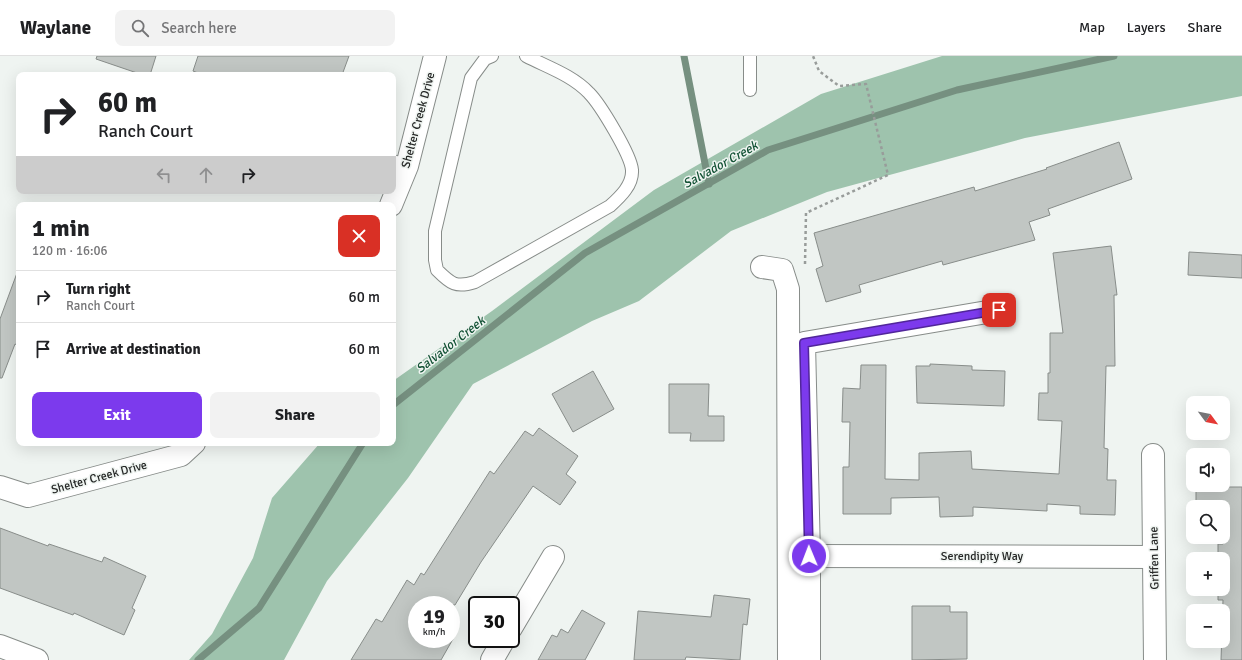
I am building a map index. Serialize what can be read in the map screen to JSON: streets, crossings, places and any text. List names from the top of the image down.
{
  "streets": {
    "street": ["Shelter Creek Drive", "Serendipity Way", "Griffen Lane"]
  },
  "crossings": [
    ["Serendipity Way", "Griffen Lane"]
  ],
  "water": ["Salvador Creek"],
  "north": "bottom right",
  "page": {
    "header": "Waylane",
    "search": "Search here",
    "nav": ["Map", "Layers", "Share"],
    "turn": ["60 m", "Ranch Court"],
    "heading": ["1 min", "120 m · 16:06"],
    "list": [
      {
        "name": "Turn right",
        "note": "Ranch Court",
        "value": "60 m"
      },
      {
        "name": "Arrive at destination",
        "value": "60 m"
      }
    ],
    "buttons": ["Exit", "Share"],
    "map_buttons": ["+", "−"],
    "speed": "19 km/h",
    "limit": "30"
  }
}
